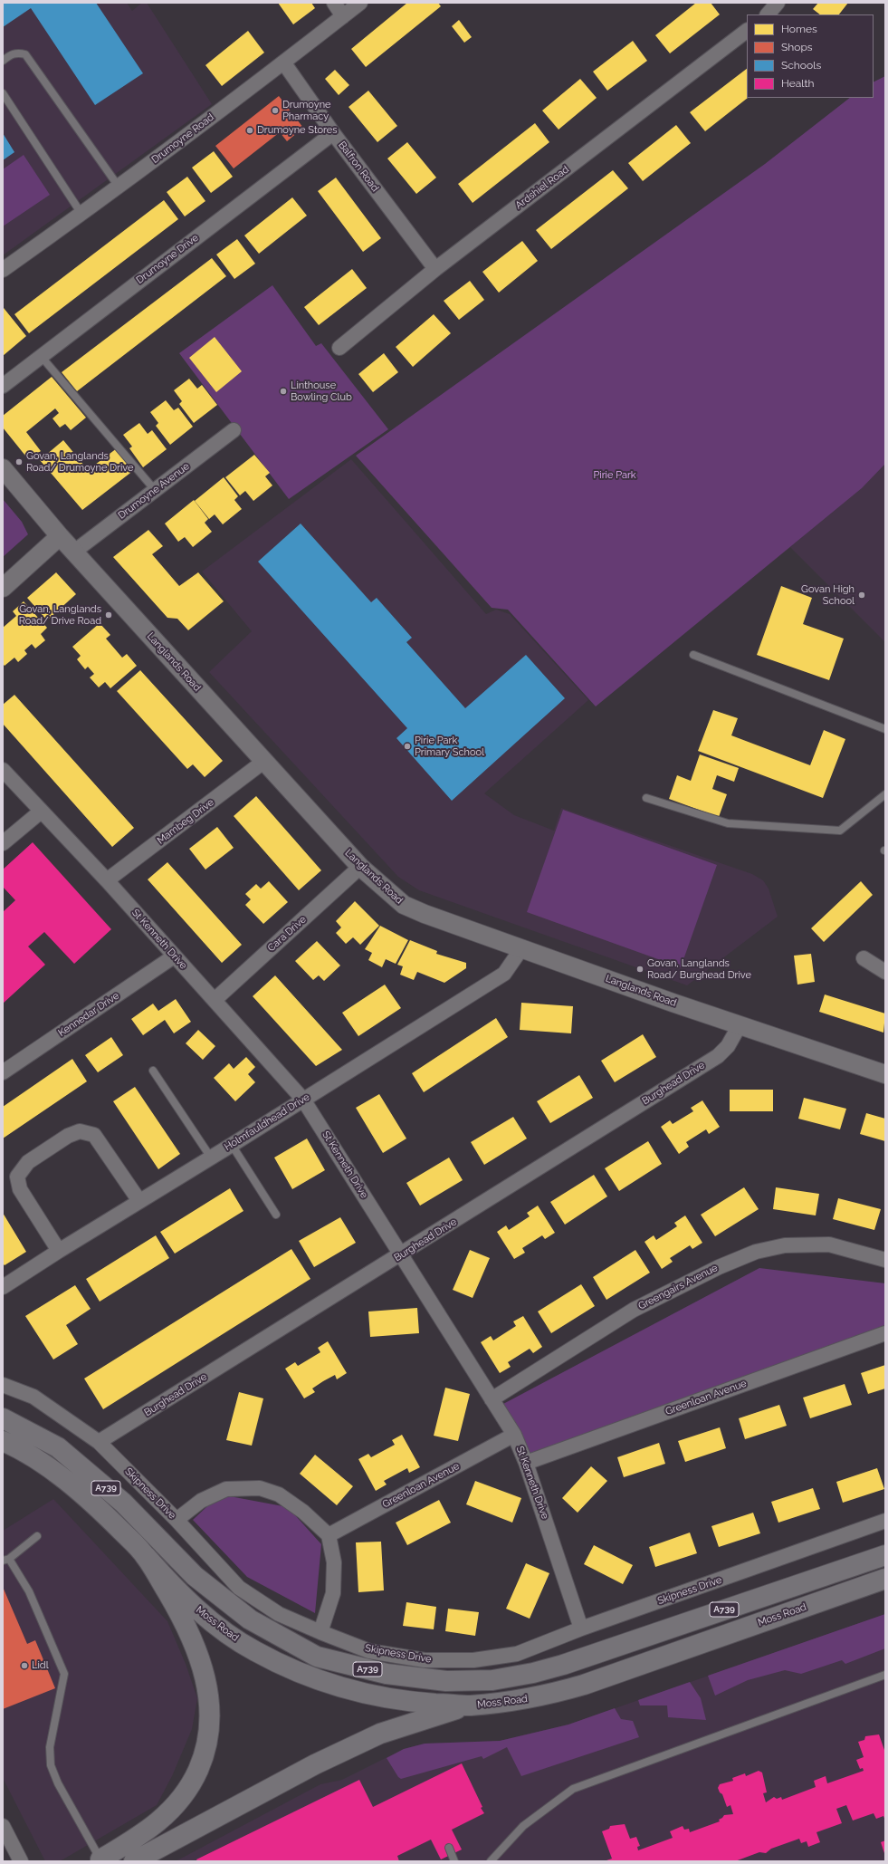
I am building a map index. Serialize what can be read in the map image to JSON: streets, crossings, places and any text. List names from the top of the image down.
{
  "streets": {
    "main road": ["A739", "Moss Road"],
    "street": [
      "Drumoyne Road",
      "Balfron Road",
      "Ardshiel Road",
      "Drumoyne Drive",
      "Drumoyne Avenue",
      "Langlands Road",
      "Mambeg Drive",
      "Cara Drive",
      "St Kenneth Drive",
      "Kennedar Drive",
      "Burghead Drive",
      "Holmfauldhead Drive",
      "Greengairs Avenue",
      "Greenloan Avenue",
      "Skipness Drive"
    ]
  },
  "crossings": [
    ["Drumoyne Road", "Balfron Road"],
    ["Balfron Road", "Ardshiel Road"],
    ["Balfron Road", "Drumoyne Drive"],
    ["Drumoyne Avenue", "Langlands Road"],
    ["Langlands Road", "Mambeg Drive"],
    ["Langlands Road", "Cara Drive"],
    ["Langlands Road", "Burghead Drive"],
    ["Langlands Road", "Holmfauldhead Drive"],
    ["Mambeg Drive", "St Kenneth Drive"],
    ["Cara Drive", "St Kenneth Drive"],
    ["St Kenneth Drive", "Kennedar Drive"],
    ["St Kenneth Drive", "Burghead Drive"],
    ["St Kenneth Drive", "Holmfauldhead Drive"],
    ["St Kenneth Drive", "Greengairs Avenue"],
    ["St Kenneth Drive", "Greenloan Avenue"],
    ["St Kenneth Drive", "Skipness Drive"],
    ["Burghead Drive", "Skipness Drive"],
    ["A739", "Moss Road"]
  ],
  "parks": ["Pirie Park"],
  "places": [
    "Drumoyne Pharmacy",
    "Drumoyne Stores",
    "Linthouse Bowling Club",
    "Govan, Langlands Road/ Drumoyne Drive",
    "Govan High School",
    "Govan, Langlands Road/ Drive Road",
    "Pirie Park Primary School",
    "Govan, Langlands Road/ Burghead Drive",
    "Lidl"
  ],
  "legend": [
    "Homes",
    "Shops",
    "Schools",
    "Health"
  ]
}
